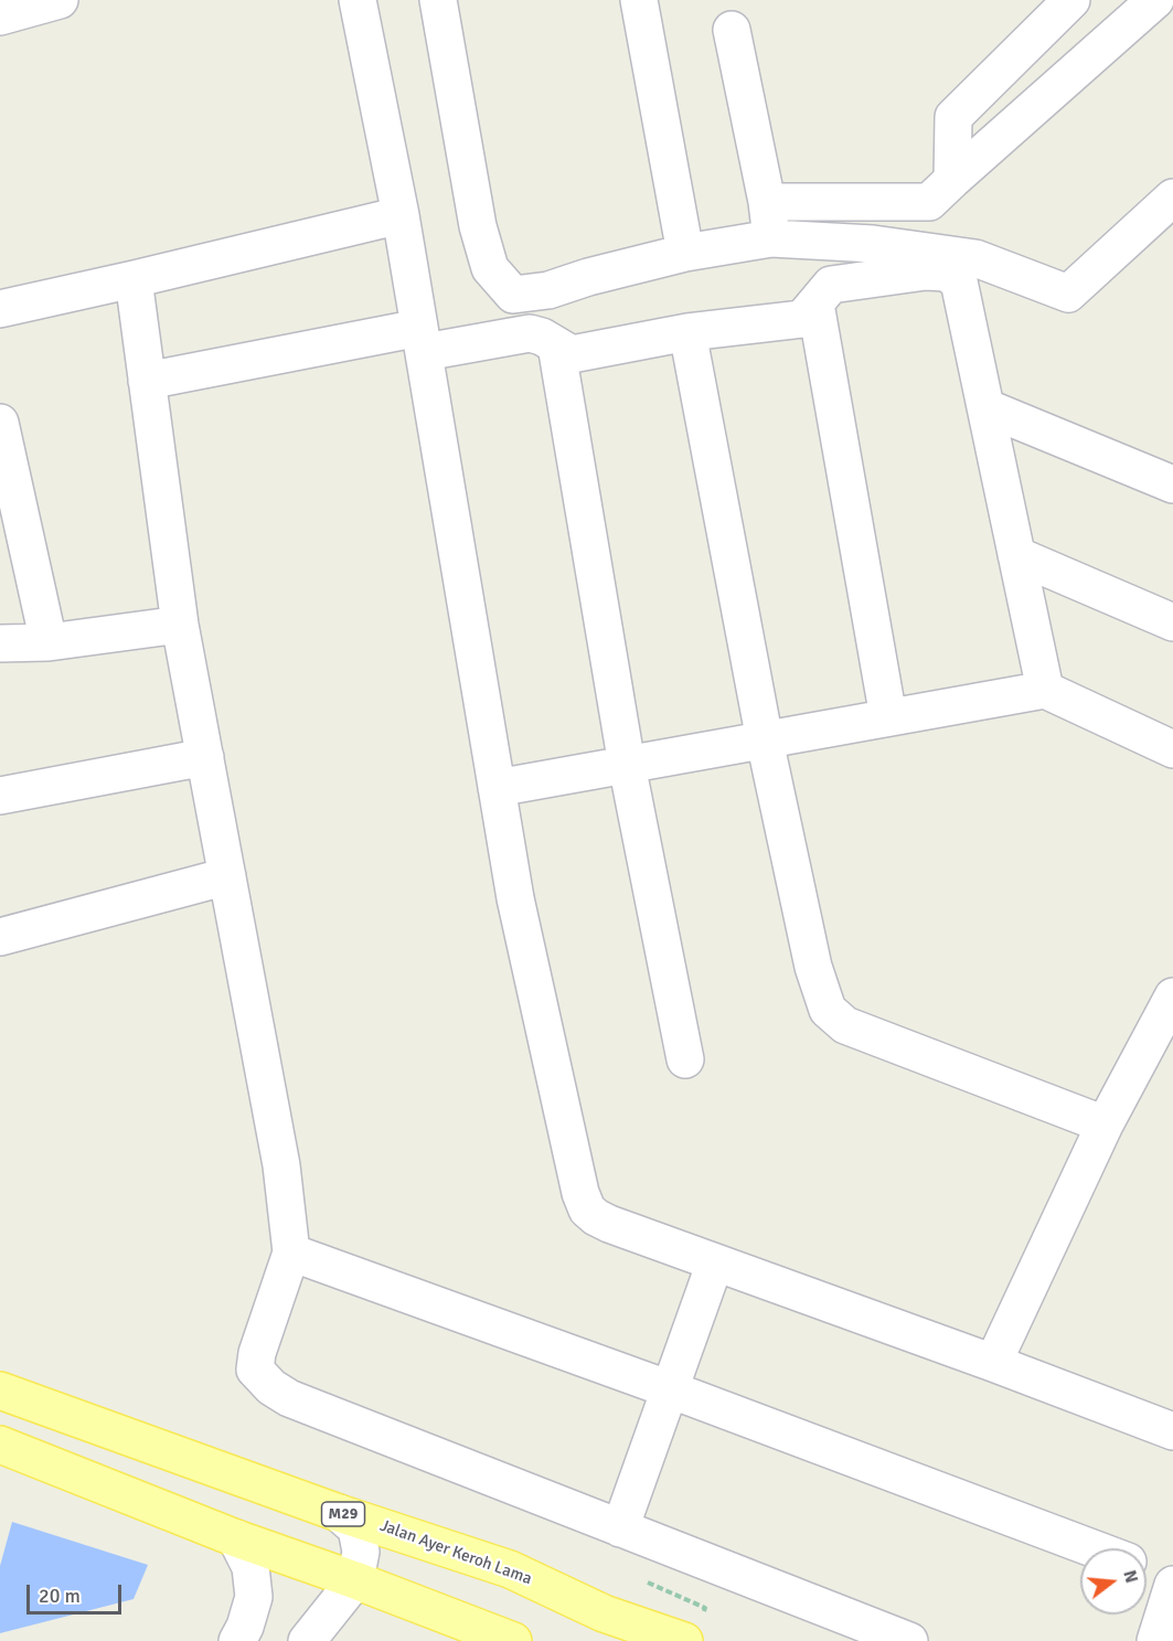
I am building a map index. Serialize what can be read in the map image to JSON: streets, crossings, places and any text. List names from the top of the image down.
{
  "streets": {
    "main road": ["M29", "Jalan Ayer Keroh Lama"]
  },
  "scale_bar": "20 m",
  "north": "right"
}
